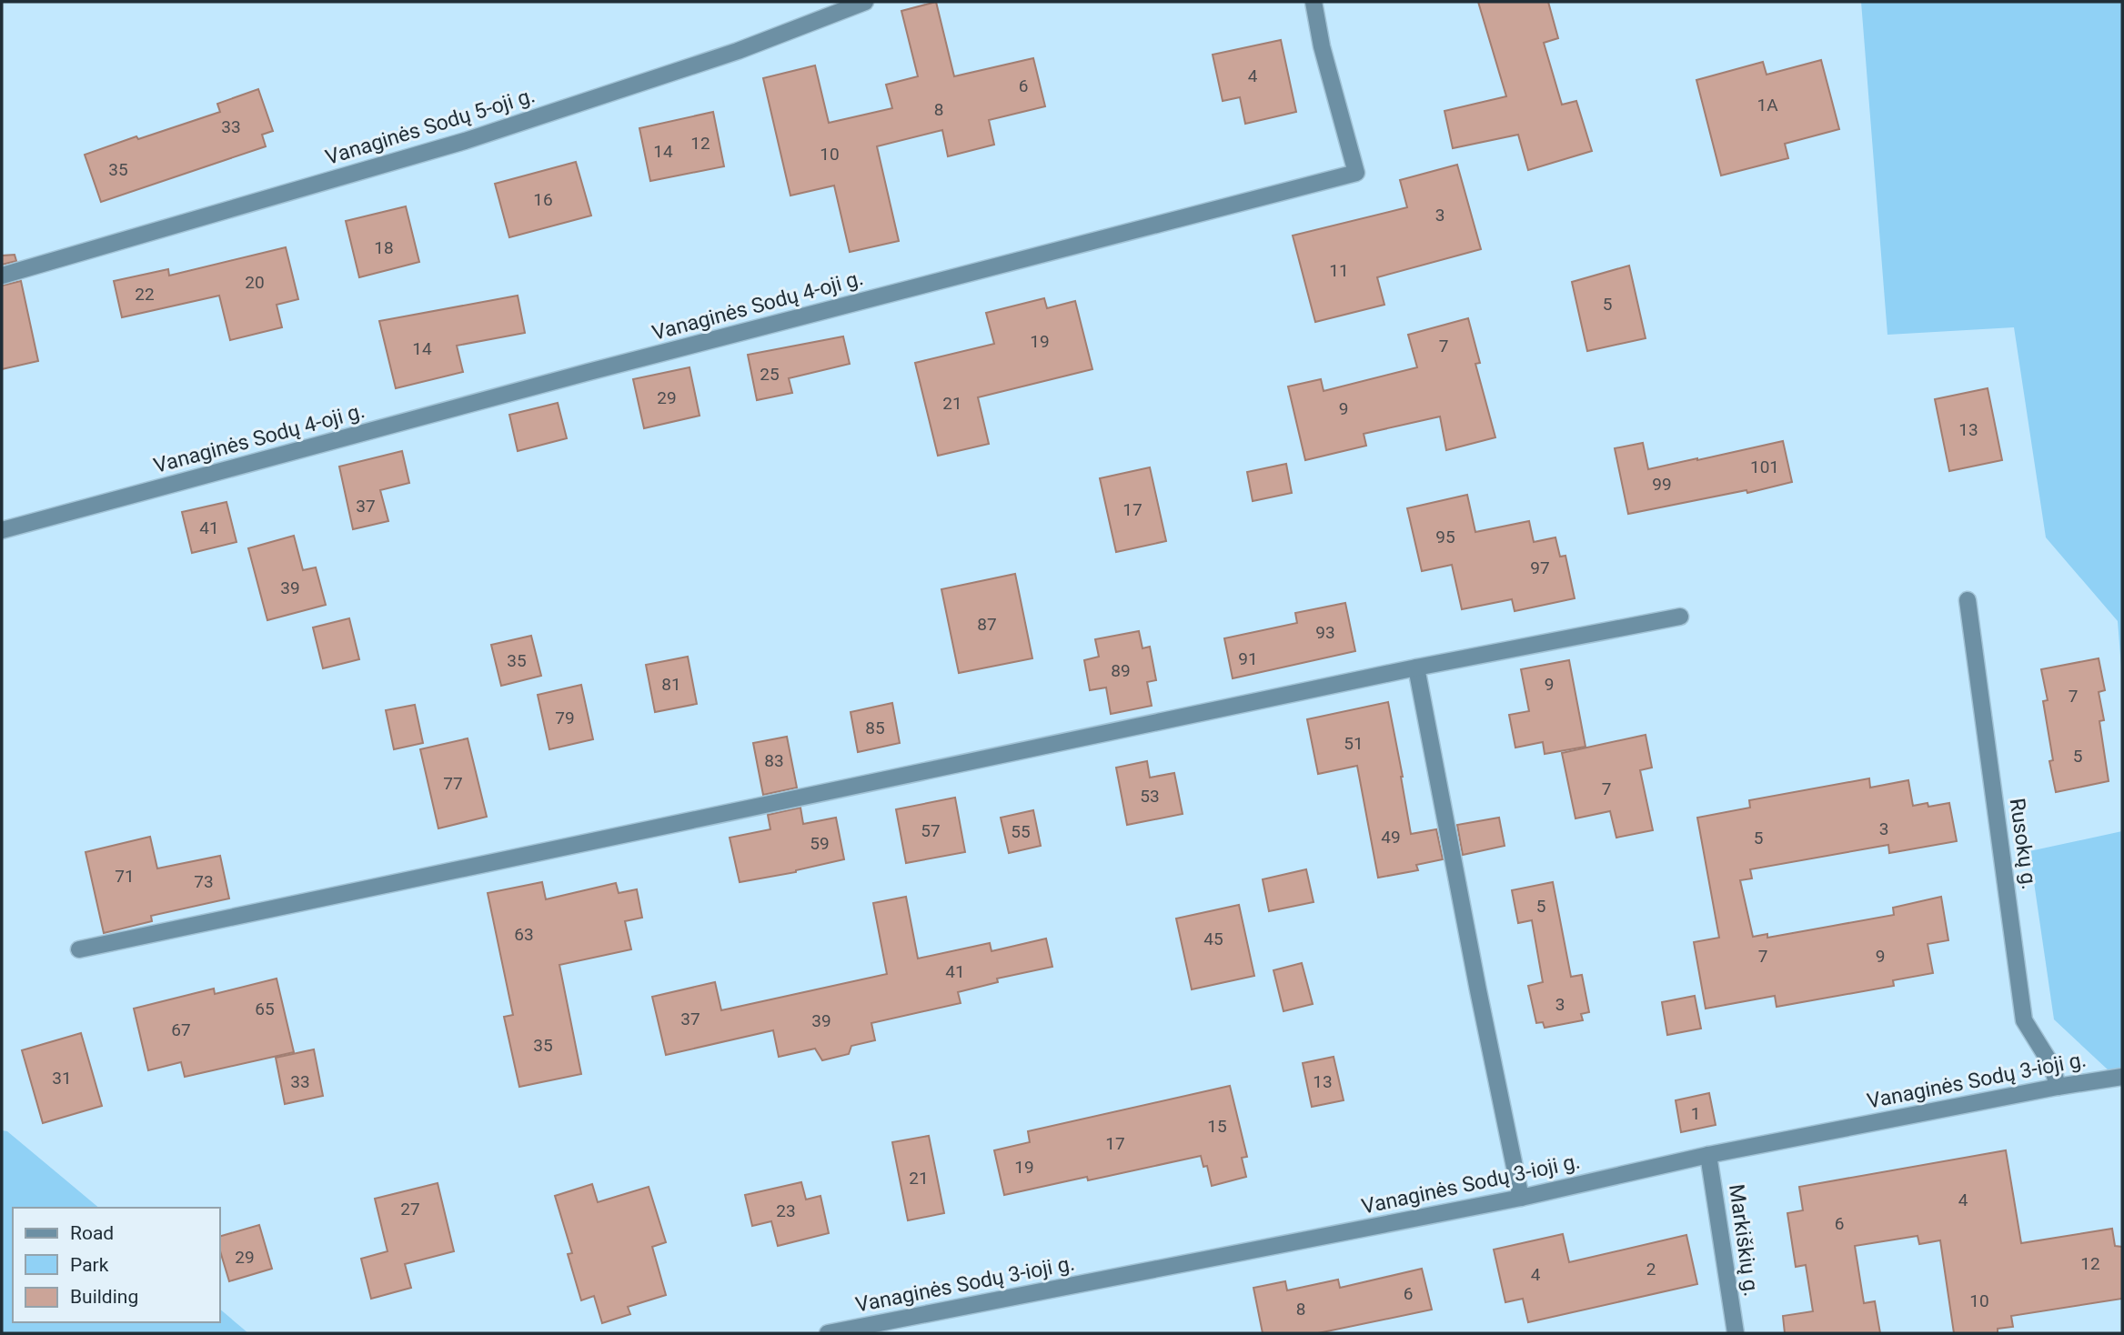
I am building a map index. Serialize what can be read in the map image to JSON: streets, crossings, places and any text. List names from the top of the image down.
{
  "streets": {
    "street": [
      "Vanaginės Sodų 5-oji g.",
      "Vanaginės Sodų 4-oji g.",
      "Rusokų g.",
      "Vanaginės Sodų 3-ioji g.",
      "Markiškių g."
    ]
  },
  "crossings": [
    ["Rusokų g.", "Vanaginės Sodų 3-ioji g."],
    ["Vanaginės Sodų 3-ioji g.", "Markiškių g."]
  ],
  "house_numbers": [
    "4",
    "6",
    "1A",
    "8",
    "33",
    "12",
    "14",
    "10",
    "35",
    "16",
    "3",
    "18",
    "11",
    "20",
    "22",
    "5",
    "19",
    "7",
    "14",
    "25",
    "29",
    "21",
    "9",
    "13",
    "101",
    "99",
    "37",
    "17",
    "41",
    "95",
    "97",
    "39",
    "87",
    "93",
    "91",
    "35",
    "89",
    "81",
    "9",
    "7",
    "79",
    "85",
    "51",
    "5",
    "83",
    "77",
    "7",
    "53",
    "3",
    "57",
    "55",
    "49",
    "5",
    "59",
    "71",
    "73",
    "5",
    "63",
    "45",
    "7",
    "9",
    "41",
    "3",
    "65",
    "37",
    "39",
    "67",
    "35",
    "31",
    "33",
    "13",
    "1",
    "15",
    "17",
    "19",
    "21",
    "4",
    "27",
    "23",
    "6",
    "29",
    "12",
    "2",
    "4",
    "6",
    "10",
    "8"
  ],
  "legend": ["Road", "Park", "Building"]
}
